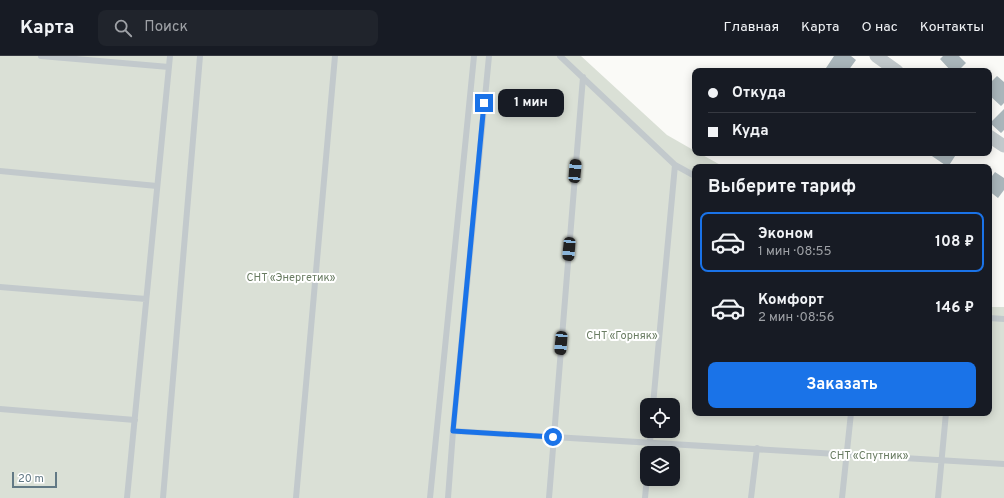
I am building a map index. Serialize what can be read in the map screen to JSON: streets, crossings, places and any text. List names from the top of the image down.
{
  "parks": ["СНТ «Энергетик»", "СНТ «Горняк»", "СНТ «Спутник»"],
  "scale_bar": "20 m",
  "page": {
    "header": "Карта",
    "search": "Поиск",
    "nav": [
      "Главная",
      "Карта",
      "О нас",
      "Контакты"
    ],
    "banner": ["Откуда", "Куда"],
    "bubble": "1 мин",
    "heading": "Выберите тариф",
    "list": [
      {
        "name": "Эконом",
        "note": "1 мин · 08:55",
        "value": "108 ₽"
      },
      {
        "name": "Комфорт",
        "note": "2 мин · 08:56",
        "value": "146 ₽"
      }
    ],
    "buttons": "Заказать",
    "scale": "20 m"
  }
}
